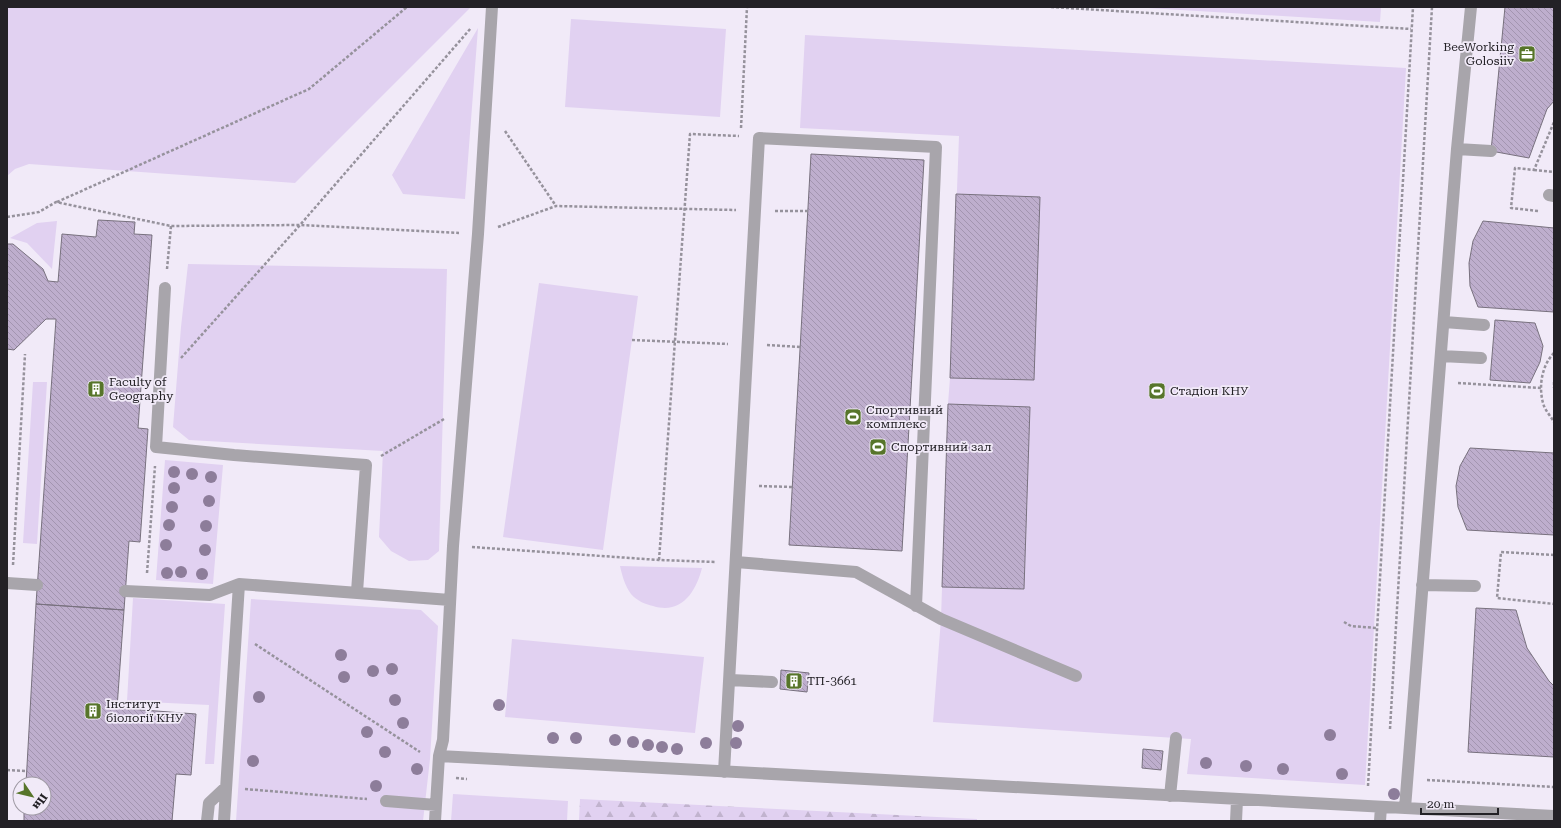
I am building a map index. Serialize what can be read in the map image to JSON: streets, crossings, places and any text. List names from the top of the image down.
{
  "places": {
    "office": ["BeeWorking Golosiiv"],
    "building": ["Faculty of Geography", "ТП-3661", "Інститут біології КНУ"],
    "sports": ["Стадіон КНУ", "Спортивний комплекс", "Спортивний зал"]
  },
  "scale_bar": "20 m",
  "north": "bottom right"
}
